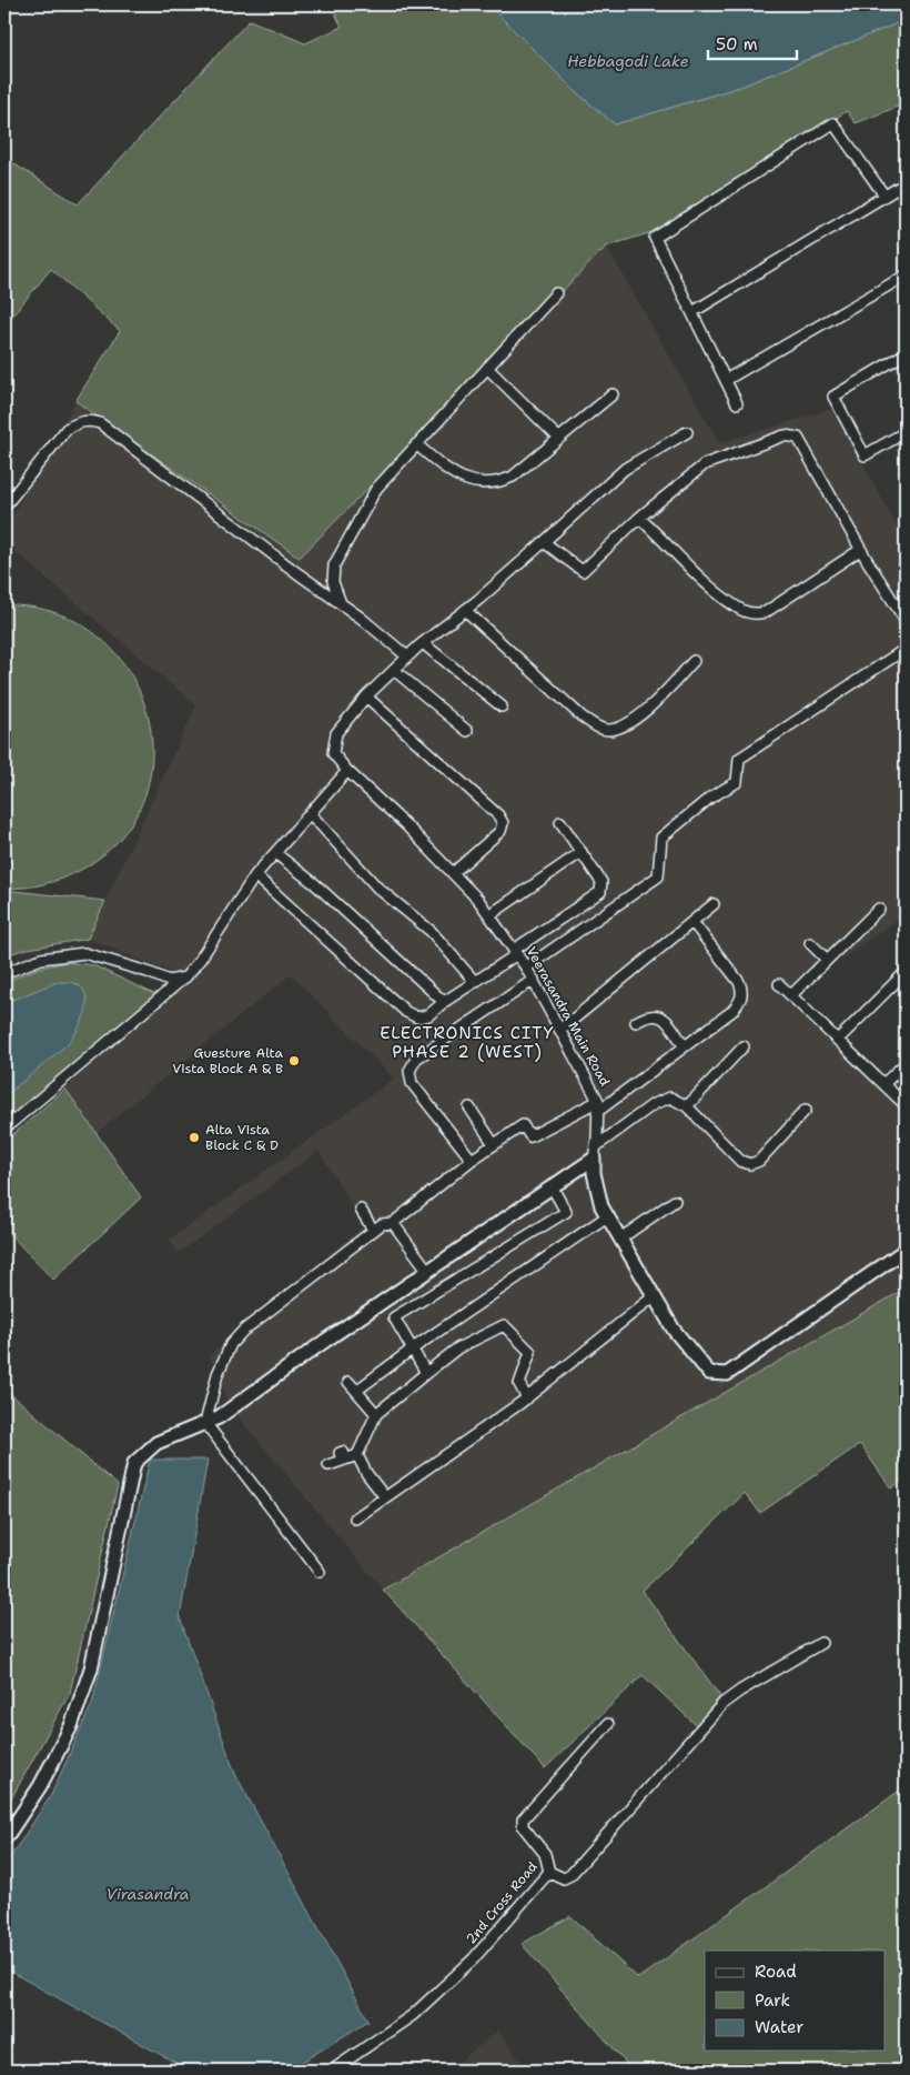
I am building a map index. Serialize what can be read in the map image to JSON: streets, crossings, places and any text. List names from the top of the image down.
{
  "streets": {
    "street": ["Veerasandra Main Road", "2nd Cross Road"]
  },
  "districts": ["ELECTRONICS CITY PHASE 2 (WEST)"],
  "water": ["Hebbagodi Lake", "Virasandra"],
  "places": ["Guesture Alta Vista Block A & B", "Alta Vista Block C & D"],
  "legend": ["Road", "Park", "Water"],
  "scale_bar": "50 m"
}
